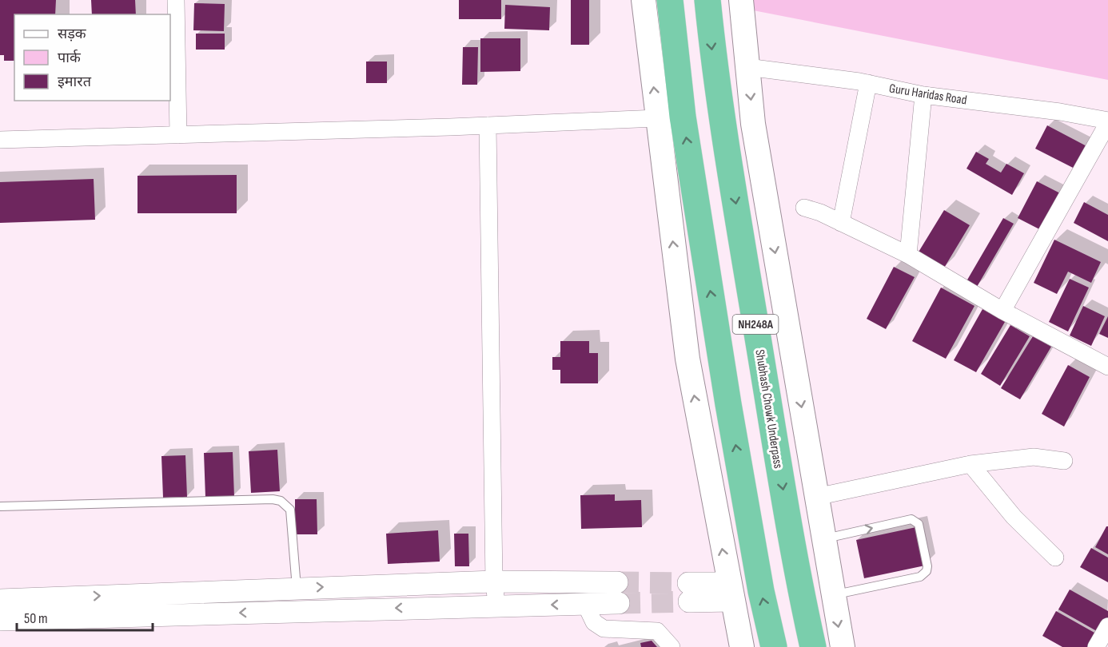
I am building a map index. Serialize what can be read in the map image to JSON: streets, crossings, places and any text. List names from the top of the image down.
{
  "streets": {
    "highway": ["NH248A", "Shubhash Chowk Underpass"],
    "street": ["Guru Haridas Road"]
  },
  "legend": ["सड़क", "पार्क", "इमारत"],
  "scale_bar": "50 m"
}
